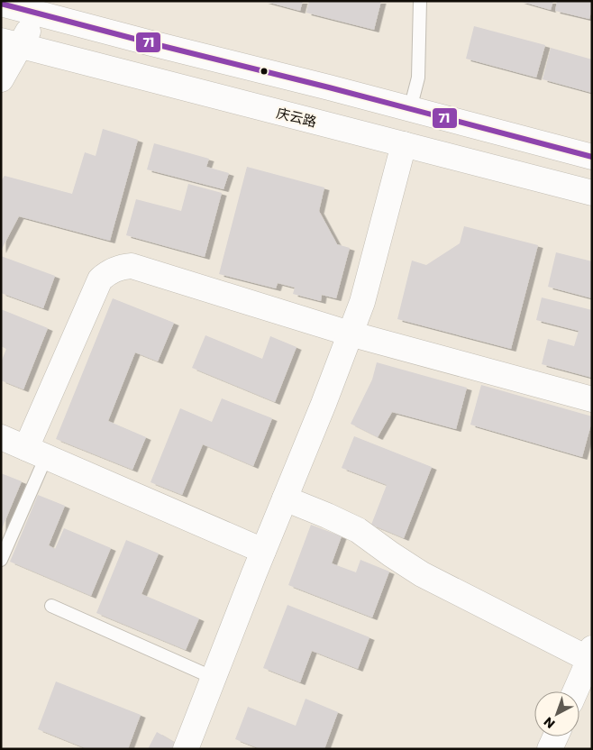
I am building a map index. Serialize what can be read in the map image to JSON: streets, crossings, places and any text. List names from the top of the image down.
{
  "streets": {
    "street": ["庆云路"]
  },
  "lines": ["transit line 71"],
  "north": "bottom left"
}
